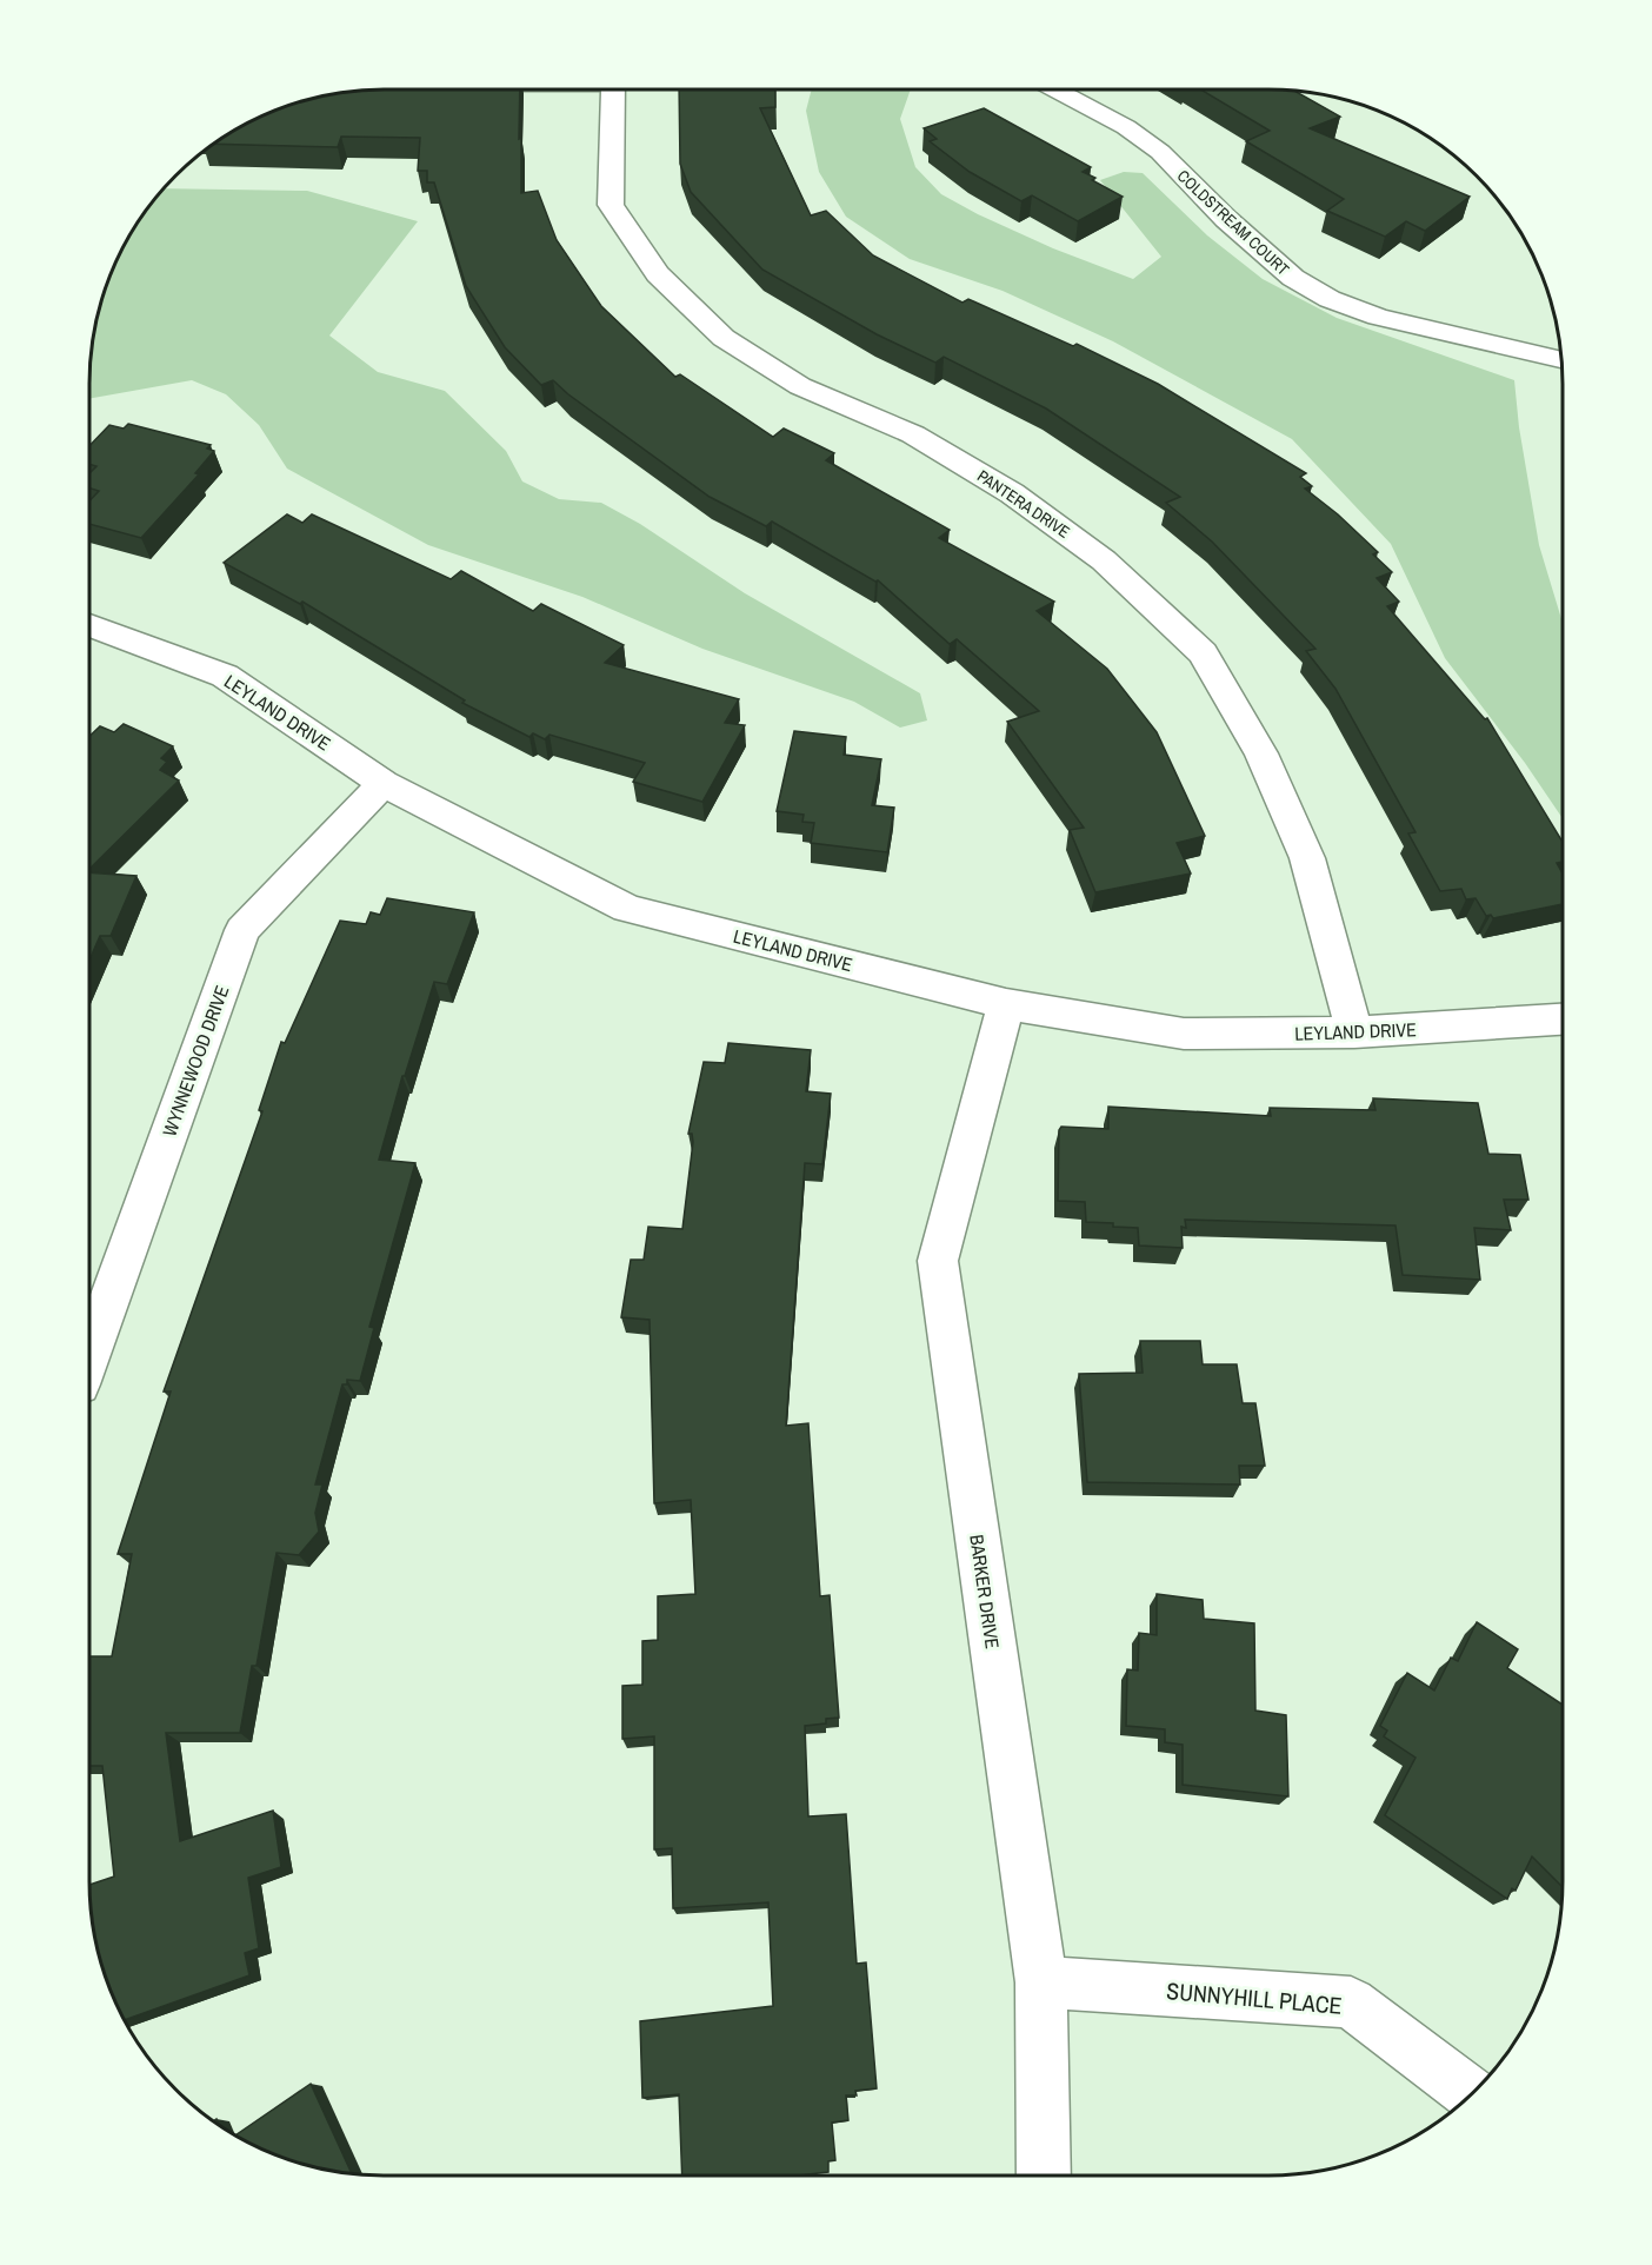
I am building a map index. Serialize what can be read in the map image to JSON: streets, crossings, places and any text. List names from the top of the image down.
{
  "streets": {
    "street": [
      "COLDSTREAM COURT",
      "PANTERA DRIVE",
      "LEYLAND DRIVE",
      "WYNNEWOOD DRIVE",
      "BARKER DRIVE",
      "SUNNYHILL PLACE"
    ]
  },
  "crossings": [
    ["PANTERA DRIVE", "LEYLAND DRIVE"],
    ["LEYLAND DRIVE", "WYNNEWOOD DRIVE"],
    ["LEYLAND DRIVE", "BARKER DRIVE"],
    ["BARKER DRIVE", "SUNNYHILL PLACE"]
  ]
}
